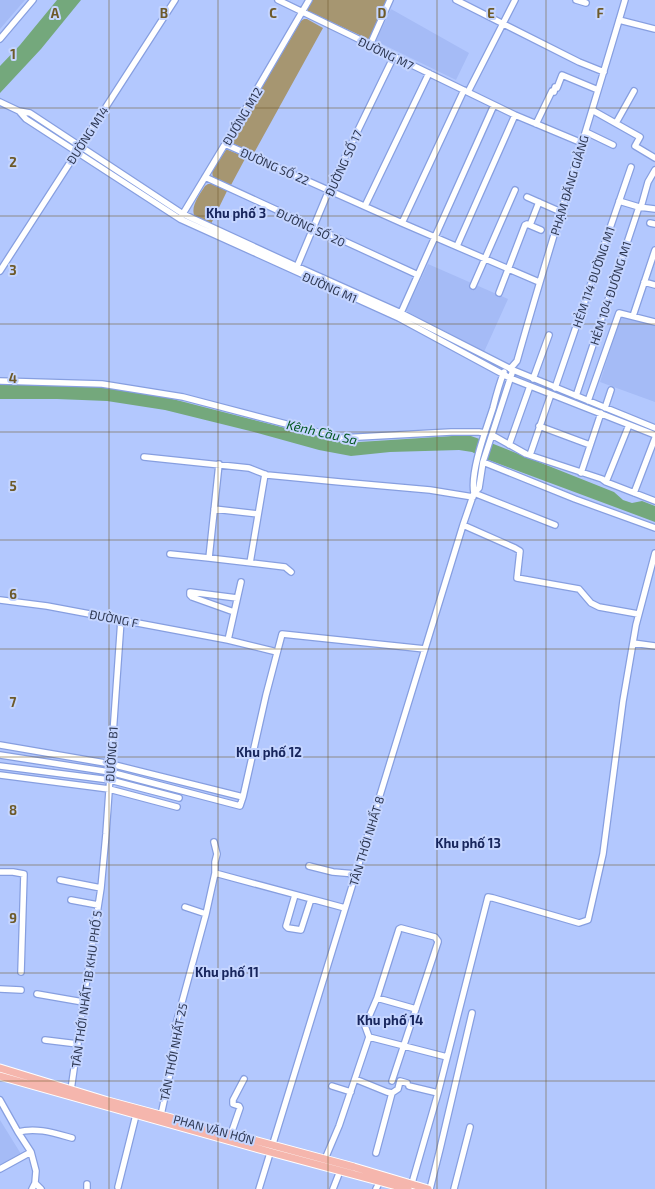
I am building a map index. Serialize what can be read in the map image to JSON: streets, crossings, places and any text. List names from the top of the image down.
{
  "streets": {
    "main road": ["PHAN VĂN HỚN"],
    "street": [
      "ĐƯỜNG M7",
      "ĐƯỚNG M12",
      "ĐƯỜNG M14",
      "ĐƯỜNG SỐ 17",
      "ĐƯỜNG SỐ 22",
      "PHẠM ĐĂNG GIẢNG",
      "ĐƯỜNG SỐ 20",
      "HẺM 114 ĐƯỜNG M1",
      "ĐƯỜNG M1",
      "HẺM 104 ĐƯỜNG M1",
      "ĐƯỜNG F",
      "ĐƯỜNG B1",
      "TÂN THỚI NHẤT 8",
      "TÂN THỚI NHẤT 1B KHU PHỐ 5",
      "TÂN THỚI NHẤT 25"
    ]
  },
  "crossings": [
    ["ĐƯỜNG M7", "ĐƯỚNG M12"],
    ["ĐƯỜNG M7", "ĐƯỜNG SỐ 17"],
    ["ĐƯỜNG M7", "PHẠM ĐĂNG GIẢNG"],
    ["ĐƯỚNG M12", "ĐƯỜNG SỐ 22"],
    ["ĐƯỚNG M12", "ĐƯỜNG SỐ 20"],
    ["ĐƯỚNG M12", "ĐƯỜNG M1"],
    ["ĐƯỜNG M14", "ĐƯỜNG M1"],
    ["ĐƯỜNG SỐ 17", "ĐƯỜNG SỐ 22"],
    ["ĐƯỜNG SỐ 17", "ĐƯỜNG SỐ 20"],
    ["ĐƯỜNG SỐ 17", "ĐƯỜNG M1"],
    ["ĐƯỜNG SỐ 22", "PHẠM ĐĂNG GIẢNG"],
    ["PHẠM ĐĂNG GIẢNG", "ĐƯỜNG M1"],
    ["PHẠM ĐĂNG GIẢNG", "TÂN THỚI NHẤT 8"],
    ["HẺM 114 ĐƯỜNG M1", "ĐƯỜNG M1"],
    ["ĐƯỜNG M1", "HẺM 104 ĐƯỜNG M1"],
    ["ĐƯỜNG F", "ĐƯỜNG B1"],
    ["ĐƯỜNG B1", "TÂN THỚI NHẤT 1B KHU PHỐ 5"],
    ["TÂN THỚI NHẤT 8", "PHAN VĂN HỚN"],
    ["TÂN THỚI NHẤT 1B KHU PHỐ 5", "PHAN VĂN HỚN"],
    ["TÂN THỚI NHẤT 25", "PHAN VĂN HỚN"]
  ],
  "districts": [
    "Khu phố 3",
    "Khu phố 12",
    "Khu phố 13",
    "Khu phố 11",
    "Khu phố 14"
  ],
  "water": ["Kênh Cầu Sa"],
  "grid": {
    "columns": [
      "A",
      "B",
      "C",
      "D",
      "E",
      "F"
    ],
    "rows": [
      "1",
      "2",
      "3",
      "4",
      "5",
      "6",
      "7",
      "8",
      "9"
    ]
  }
}
